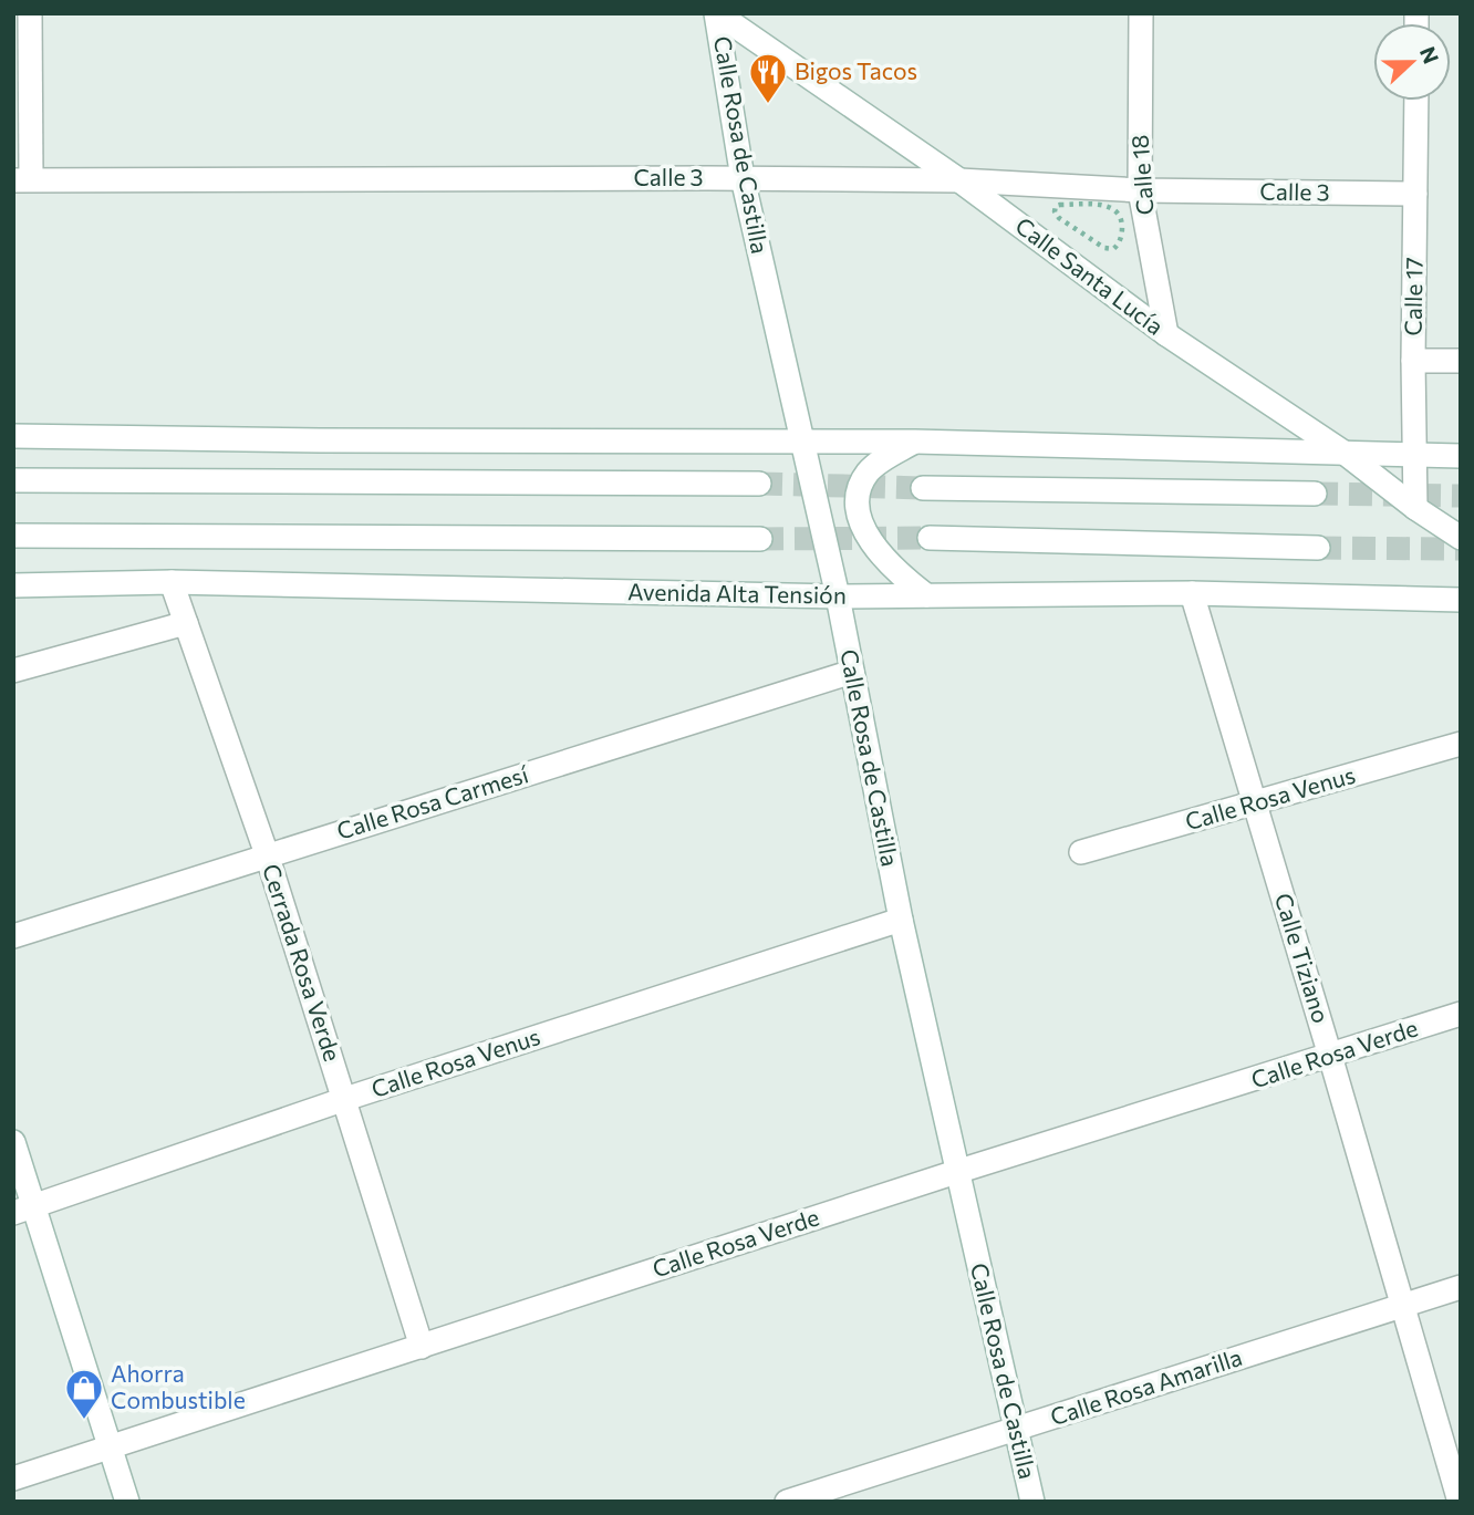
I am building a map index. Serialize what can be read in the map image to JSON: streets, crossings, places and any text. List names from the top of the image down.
{
  "streets": {
    "street": [
      "Calle Rosa de Castilla",
      "Calle 18",
      "Calle 3",
      "Calle Santa Lucía",
      "Calle 17",
      "Avenida Alta Tensión",
      "Calle Rosa Venus",
      "Calle Rosa Carmesí",
      "Calle Tiziano",
      "Cerrada Rosa Verde",
      "Calle Rosa Verde",
      "Calle Rosa Amarilla"
    ]
  },
  "crossings": [
    ["Calle Rosa de Castilla", "Calle 3"],
    ["Calle Rosa de Castilla", "Calle Santa Lucía"],
    ["Calle Rosa de Castilla", "Avenida Alta Tensión"],
    ["Calle Rosa de Castilla", "Calle Rosa Venus"],
    ["Calle Rosa de Castilla", "Calle Rosa Carmesí"],
    ["Calle Rosa de Castilla", "Calle Rosa Verde"],
    ["Calle Rosa de Castilla", "Calle Rosa Amarilla"],
    ["Calle 18", "Calle 3"],
    ["Calle 18", "Calle Santa Lucía"],
    ["Calle 3", "Calle Santa Lucía"],
    ["Calle 3", "Calle 17"],
    ["Calle Santa Lucía", "Calle 17"],
    ["Avenida Alta Tensión", "Calle Tiziano"],
    ["Avenida Alta Tensión", "Cerrada Rosa Verde"],
    ["Calle Rosa Venus", "Calle Tiziano"],
    ["Calle Rosa Venus", "Cerrada Rosa Verde"],
    ["Calle Rosa Carmesí", "Cerrada Rosa Verde"],
    ["Calle Tiziano", "Calle Rosa Verde"],
    ["Calle Tiziano", "Calle Rosa Amarilla"],
    ["Cerrada Rosa Verde", "Calle Rosa Verde"]
  ],
  "places": {
    "restaurant": ["Bigos Tacos"],
    "shop": ["Ahorra Combustible"]
  },
  "north": "right"
}
